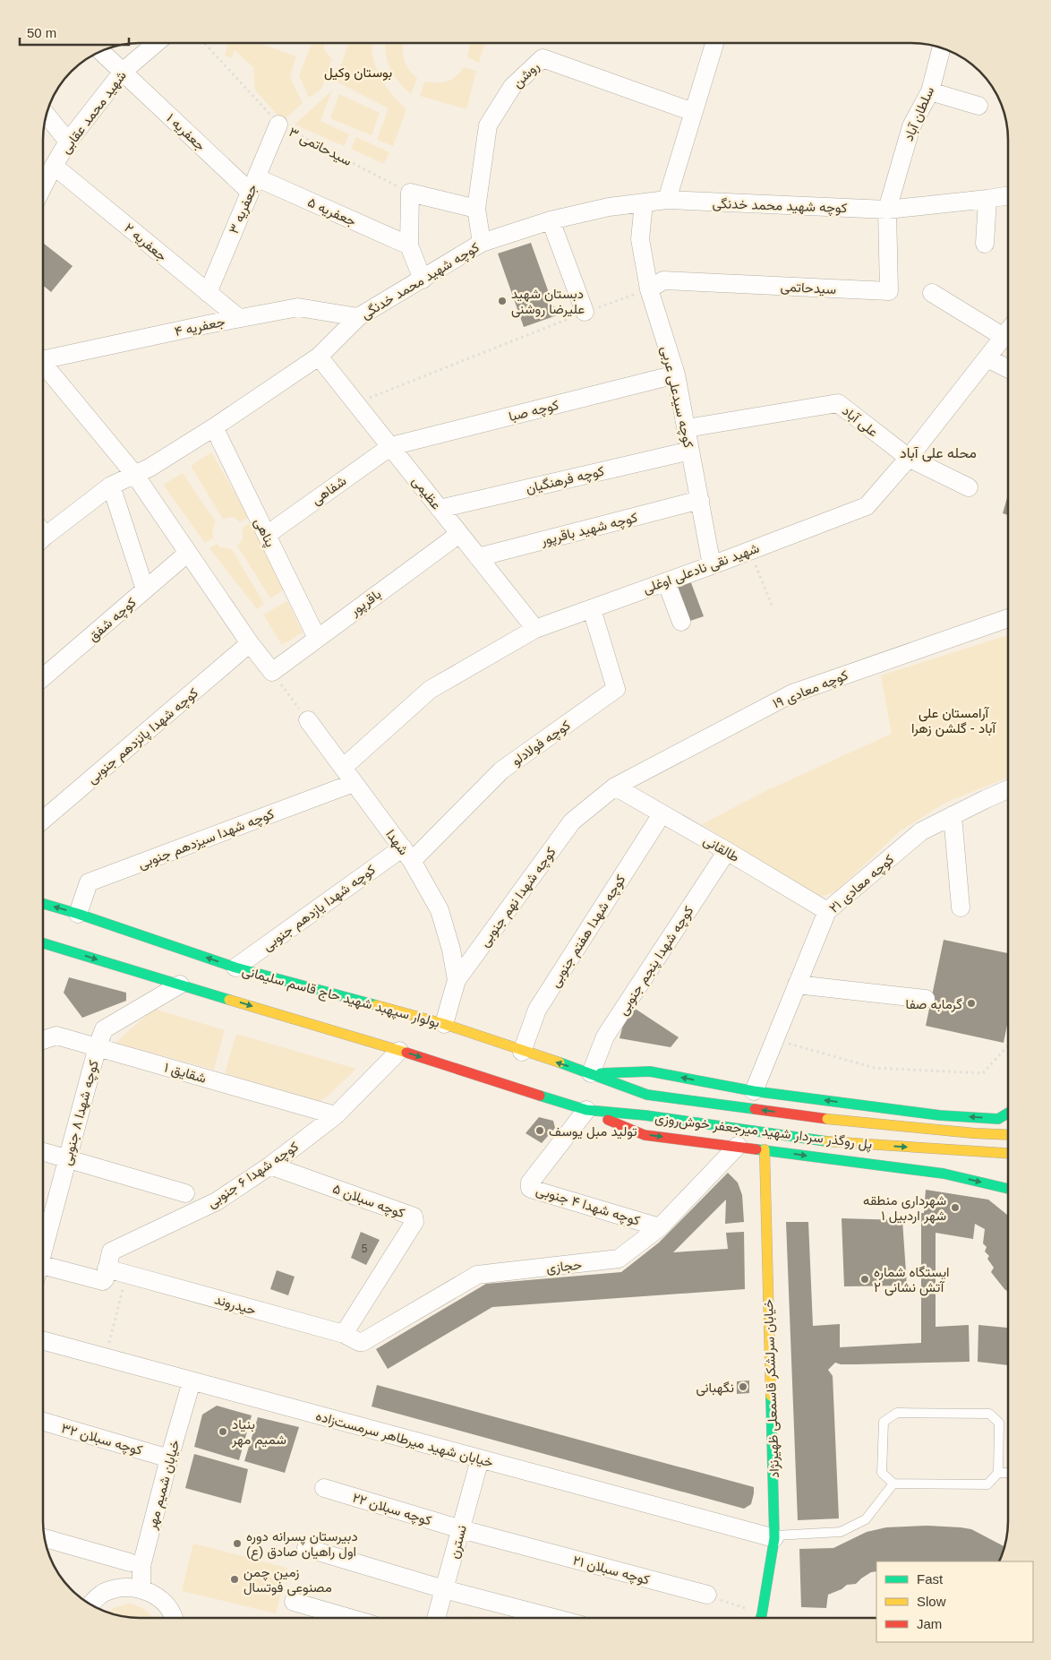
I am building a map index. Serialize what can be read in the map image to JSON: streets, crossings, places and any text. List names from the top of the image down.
{
  "streets": {
    "main road": ["بولوار سپهبد شهید حاج قاسم سلیمانی", "پل روگذر سردار شهید میرجعفر خوش‌روزی", "خیابان سرلشکر قاسمعلی ظهیرنژاد"],
    "street": [
      "روشن",
      "شهید محمد عقابی",
      "سلطان آباد",
      "جعفریه ۱",
      "کوچه شهید محمد خدنگی",
      "جعفریه ۳",
      "جعفریه ۵",
      "جعفریه ۲",
      "سیدحاتمی",
      "جعفریه ۴",
      "کوچه سیدعلی عربی",
      "کوچه صبا",
      "علی آباد",
      "کوچه فرهنگیان",
      "شفاهی",
      "عظیمی",
      "کوچه شهید باقرپور",
      "پناهی",
      "شهید نقی نادعلی اوغلی",
      "باقرپور",
      "کوچه شفق",
      "کوچه معادی ۱۹",
      "کوچه شهدا پانزدهم جنوبی",
      "کوچه فولادلو",
      "کوچه شهدا سیزدهم جنوبی",
      "شهدا",
      "طالقانی",
      "کوچه معادی ۲۱",
      "کوچه شهدا نهم جنوبی",
      "کوچه شهدا یازدهم جنوبی",
      "کوچه شهدا هفتم جنوبی",
      "کوچه شهدا پنجم جنوبی",
      "شقایق ۱",
      "کوچه شهدا ۸ جنوبی",
      "کوچه شهدا ۶ جنوبی",
      "کوچه سبلان ۵",
      "کوچه شهدا ۴ جنوبی",
      "حجازی",
      "حیدروند",
      "کوچه سبلان ۳۲",
      "خیابان شهید میرطاهر سرمست‌زاده",
      "خیابان شمیم مهر",
      "کوچه سبلان ۲۲",
      "نسترن",
      "کوچه سبلان ۲۱"
    ],
    "path": ["سیدحاتمی ۳"]
  },
  "crossings": [
    ["روشن", "کوچه شهید محمد خدنگی"],
    ["شهید محمد عقابی", "جعفریه ۱"],
    ["شهید محمد عقابی", "جعفریه ۲"],
    ["سلطان آباد", "کوچه شهید محمد خدنگی"],
    ["سلطان آباد", "سیدحاتمی"],
    ["جعفریه ۱", "جعفریه ۳"],
    ["جعفریه ۱", "جعفریه ۵"],
    ["سیدحاتمی ۳", "جعفریه ۳"],
    ["کوچه شهید محمد خدنگی", "سیدحاتمی"],
    ["کوچه شهید محمد خدنگی", "جعفریه ۴"],
    ["کوچه شهید محمد خدنگی", "کوچه سیدعلی عربی"],
    ["کوچه شهید محمد خدنگی", "عظیمی"],
    ["کوچه شهید محمد خدنگی", "پناهی"],
    ["جعفریه ۳", "جعفریه ۵"],
    ["جعفریه ۳", "جعفریه ۲"],
    ["جعفریه ۲", "جعفریه ۴"],
    ["سیدحاتمی", "کوچه سیدعلی عربی"],
    ["کوچه سیدعلی عربی", "کوچه صبا"],
    ["کوچه سیدعلی عربی", "علی آباد"],
    ["کوچه سیدعلی عربی", "کوچه فرهنگیان"],
    ["کوچه سیدعلی عربی", "کوچه شهید باقرپور"],
    ["کوچه سیدعلی عربی", "شهید نقی نادعلی اوغلی"],
    ["کوچه صبا", "شفاهی"],
    ["کوچه صبا", "عظیمی"],
    ["علی آباد", "شهید نقی نادعلی اوغلی"],
    ["کوچه فرهنگیان", "عظیمی"],
    ["شفاهی", "عظیمی"],
    ["شفاهی", "پناهی"],
    ["عظیمی", "کوچه شهید باقرپور"],
    ["عظیمی", "شهید نقی نادعلی اوغلی"],
    ["عظیمی", "باقرپور"],
    ["پناهی", "باقرپور"],
    ["شهید نقی نادعلی اوغلی", "کوچه فولادلو"],
    ["شهید نقی نادعلی اوغلی", "شهدا"],
    ["کوچه معادی ۱۹", "طالقانی"],
    ["کوچه معادی ۱۹", "کوچه شهدا نهم جنوبی"],
    ["کوچه فولادلو", "شهدا"],
    ["کوچه فولادلو", "کوچه شهدا یازدهم جنوبی"],
    ["کوچه شهدا سیزدهم جنوبی", "شهدا"],
    ["کوچه شهدا سیزدهم جنوبی", "بولوار سپهبد شهید حاج قاسم سلیمانی"],
    ["شهدا", "کوچه شهدا نهم جنوبی"],
    ["شهدا", "کوچه شهدا یازدهم جنوبی"],
    ["طالقانی", "کوچه معادی ۲۱"],
    ["طالقانی", "کوچه شهدا نهم جنوبی"],
    ["طالقانی", "کوچه شهدا هفتم جنوبی"],
    ["طالقانی", "کوچه شهدا پنجم جنوبی"],
    ["کوچه شهدا نهم جنوبی", "بولوار سپهبد شهید حاج قاسم سلیمانی"],
    ["کوچه شهدا یازدهم جنوبی", "بولوار سپهبد شهید حاج قاسم سلیمانی"],
    ["کوچه شهدا هفتم جنوبی", "بولوار سپهبد شهید حاج قاسم سلیمانی"],
    ["کوچه شهدا پنجم جنوبی", "بولوار سپهبد شهید حاج قاسم سلیمانی"],
    ["بولوار سپهبد شهید حاج قاسم سلیمانی", "پل روگذر سردار شهید میرجعفر خوش‌روزی"],
    ["شقایق ۱", "کوچه شهدا ۸ جنوبی"],
    ["شقایق ۱", "کوچه شهدا ۶ جنوبی"],
    ["پل روگذر سردار شهید میرجعفر خوش‌روزی", "کوچه شهدا ۴ جنوبی"],
    ["کوچه شهدا ۶ جنوبی", "کوچه سبلان ۵"],
    ["کوچه شهدا ۶ جنوبی", "حیدروند"],
    ["کوچه سبلان ۵", "حیدروند"],
    ["کوچه شهدا ۴ جنوبی", "حجازی"],
    ["حجازی", "حیدروند"],
    ["خیابان سرلشکر قاسمعلی ظهیرنژاد", "خیابان شهید میرطاهر سرمست‌زاده"],
    ["کوچه سبلان ۳۲", "خیابان شمیم مهر"],
    ["خیابان شهید میرطاهر سرمست‌زاده", "خیابان شمیم مهر"],
    ["خیابان شهید میرطاهر سرمست‌زاده", "نسترن"],
    ["کوچه سبلان ۲۲", "نسترن"],
    ["کوچه سبلان ۲۲", "کوچه سبلان ۲۱"],
    ["نسترن", "کوچه سبلان ۲۱"]
  ],
  "districts": ["محله علی آباد"],
  "parks": ["بوستان وکیل", "آرامستان علی آباد - گلشن زهرا"],
  "places": [
    "دبستان شهید علیرضا روشنی",
    "گرمابه صفا",
    "تولید مبل یوسف",
    "شهرداری منطقه ۱ شهر اردبیل",
    "ایستگاه شماره ۲ آتش نشانی",
    "نگهبانی",
    "بنیاد شمیم مهر",
    "دبیرستان پسرانه دوره اول راهیان صادق (ع)",
    "زمین چمن مصنوعی فوتسال"
  ],
  "house_numbers": ["5"],
  "legend": ["Fast", "Slow", "Jam"],
  "scale_bar": "50 m"
}
